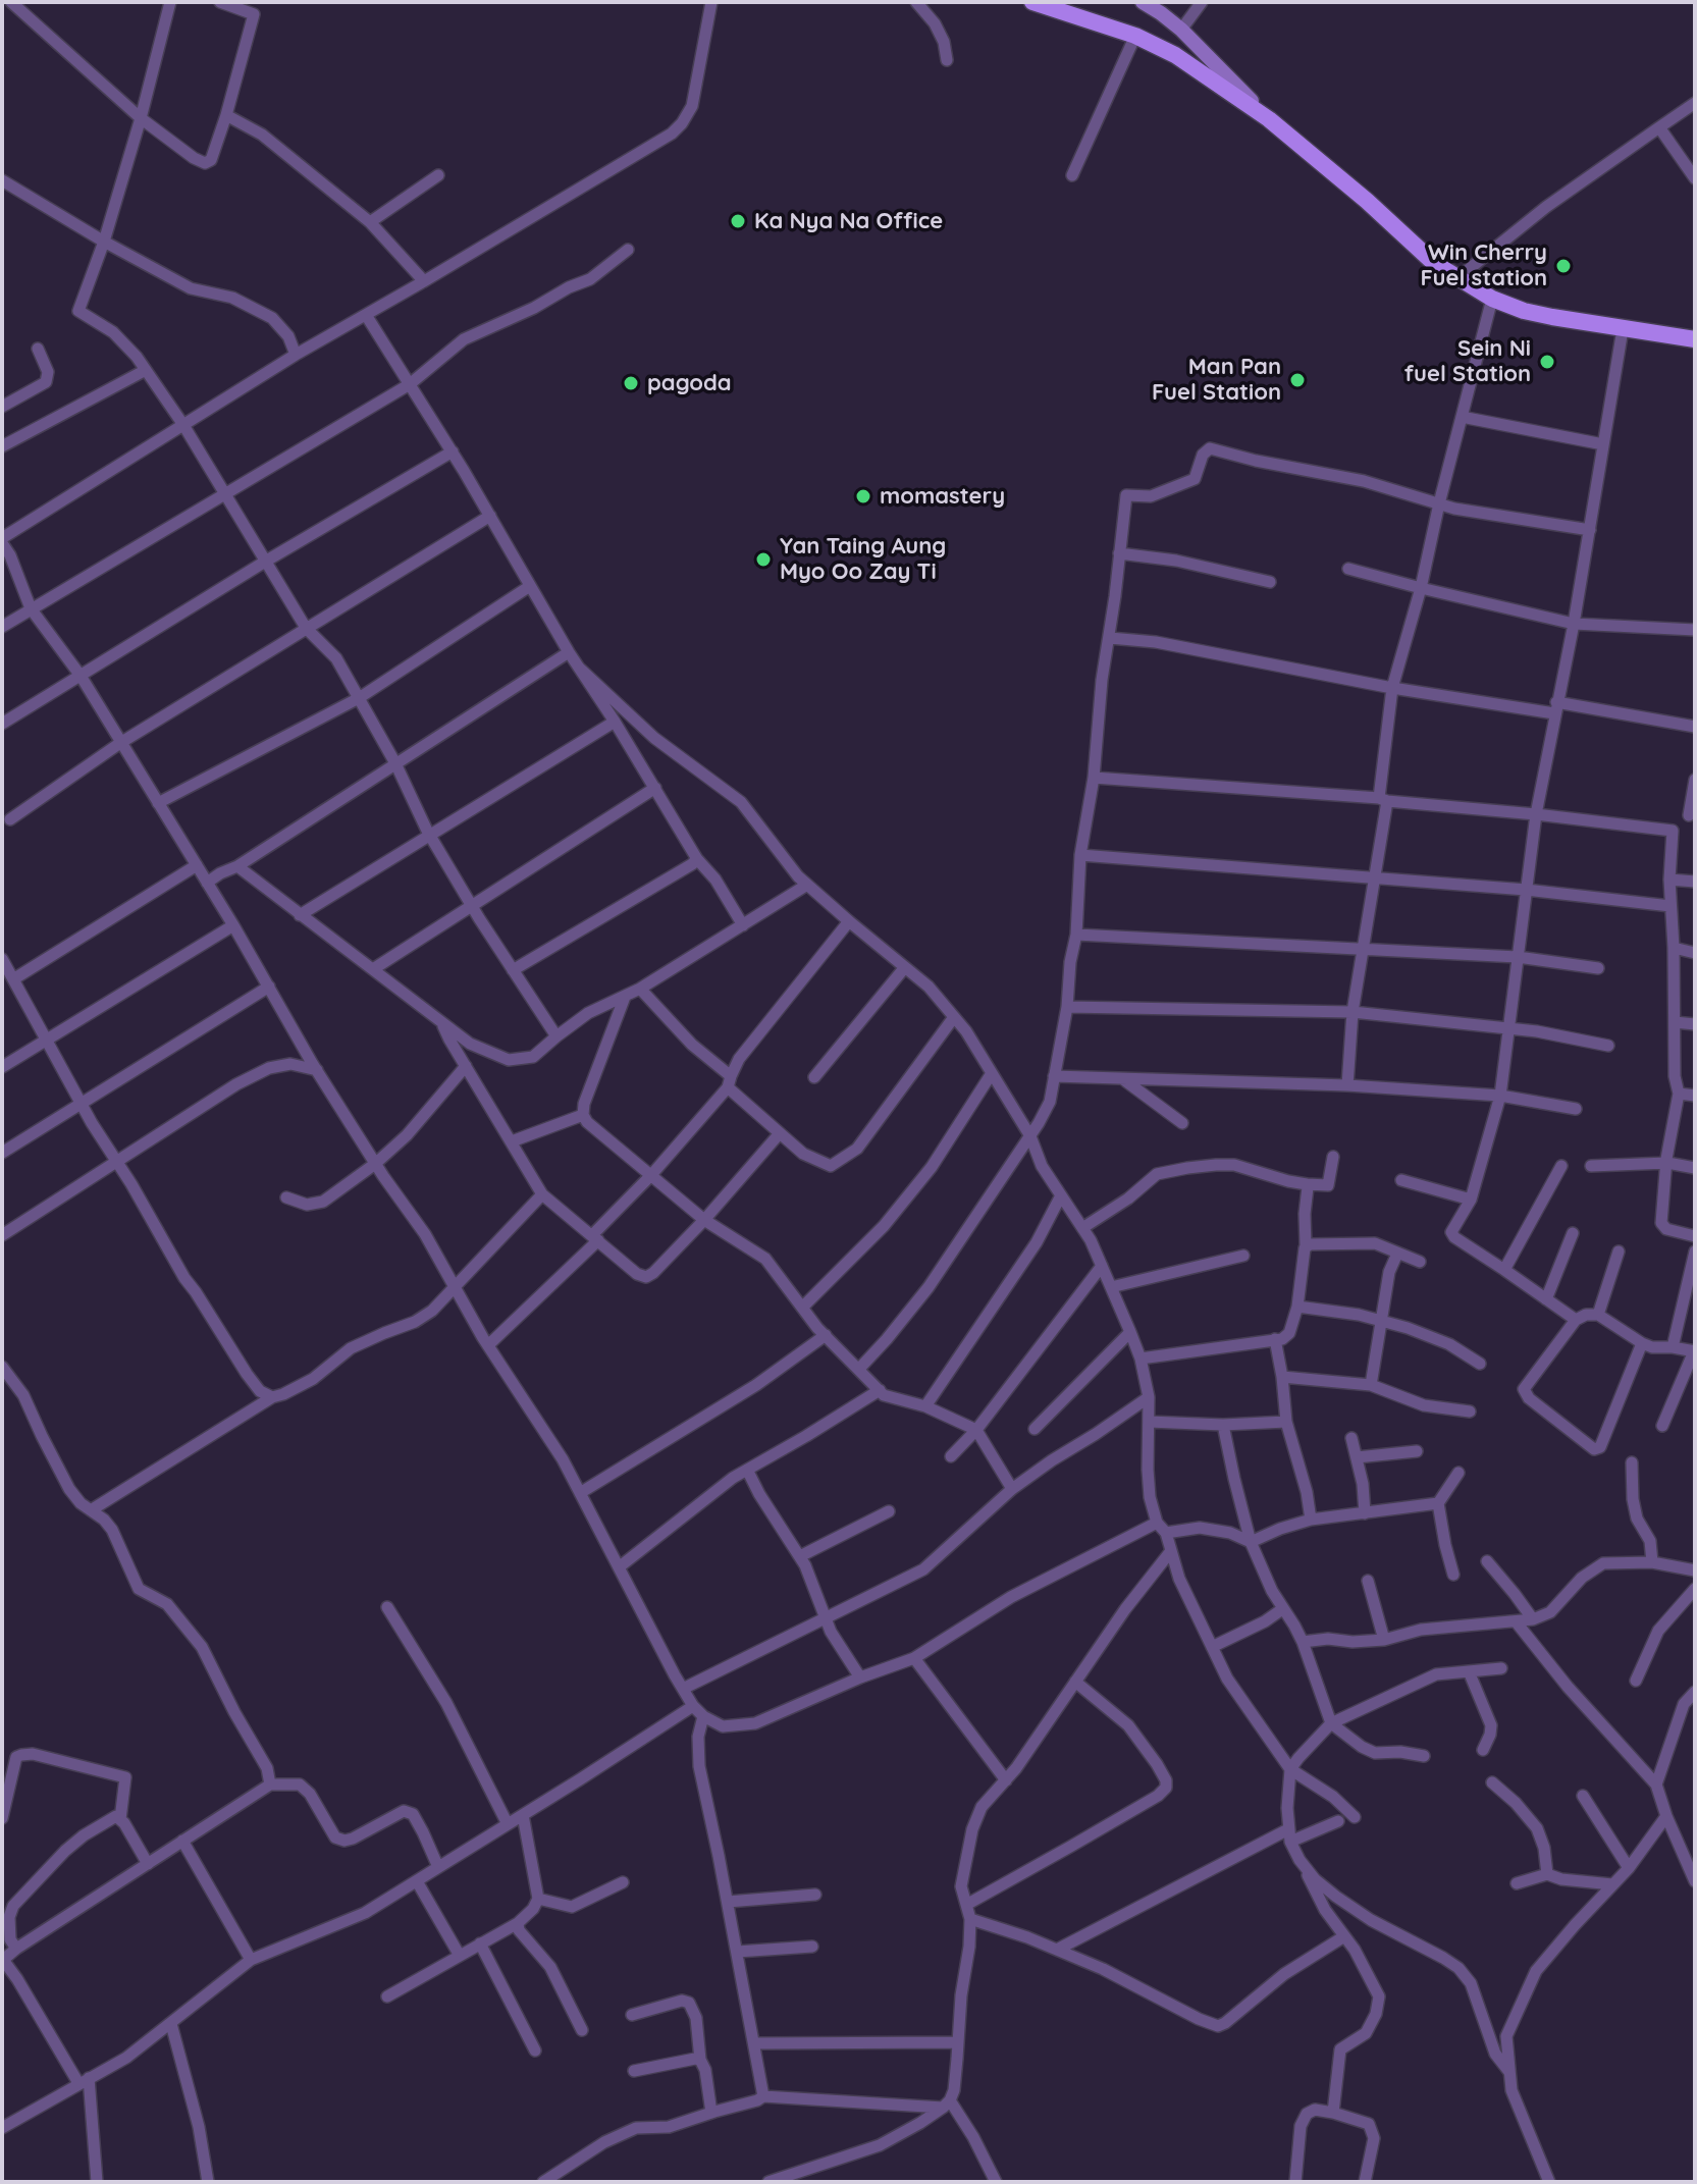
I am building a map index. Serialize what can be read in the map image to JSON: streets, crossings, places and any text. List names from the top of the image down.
{
  "places": [
    "Ka Nya Na Office",
    "Win Cherry Fuel station",
    "Sein Ni fuel Station",
    "Man Pan Fuel Station",
    "pagoda",
    "momastery",
    "Yan Taing Aung Myo Oo Zay Ti"
  ]
}
